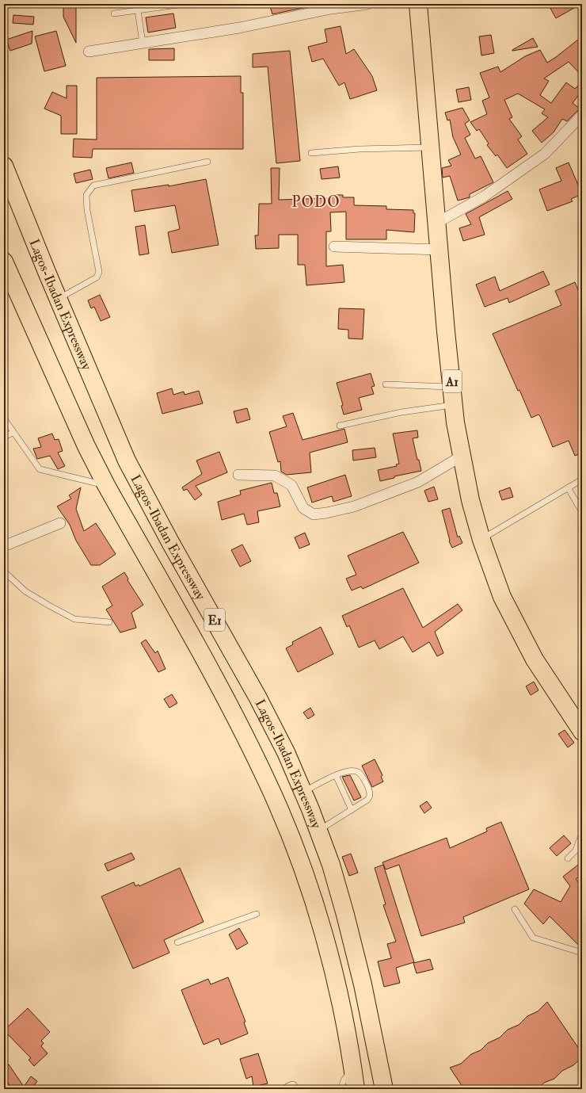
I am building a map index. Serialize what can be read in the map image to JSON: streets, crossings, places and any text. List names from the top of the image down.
{
  "streets": {
    "highway": ["Lagos-Ibadan Expressway", "A1", "E1"]
  },
  "districts": ["PODO"]
}
